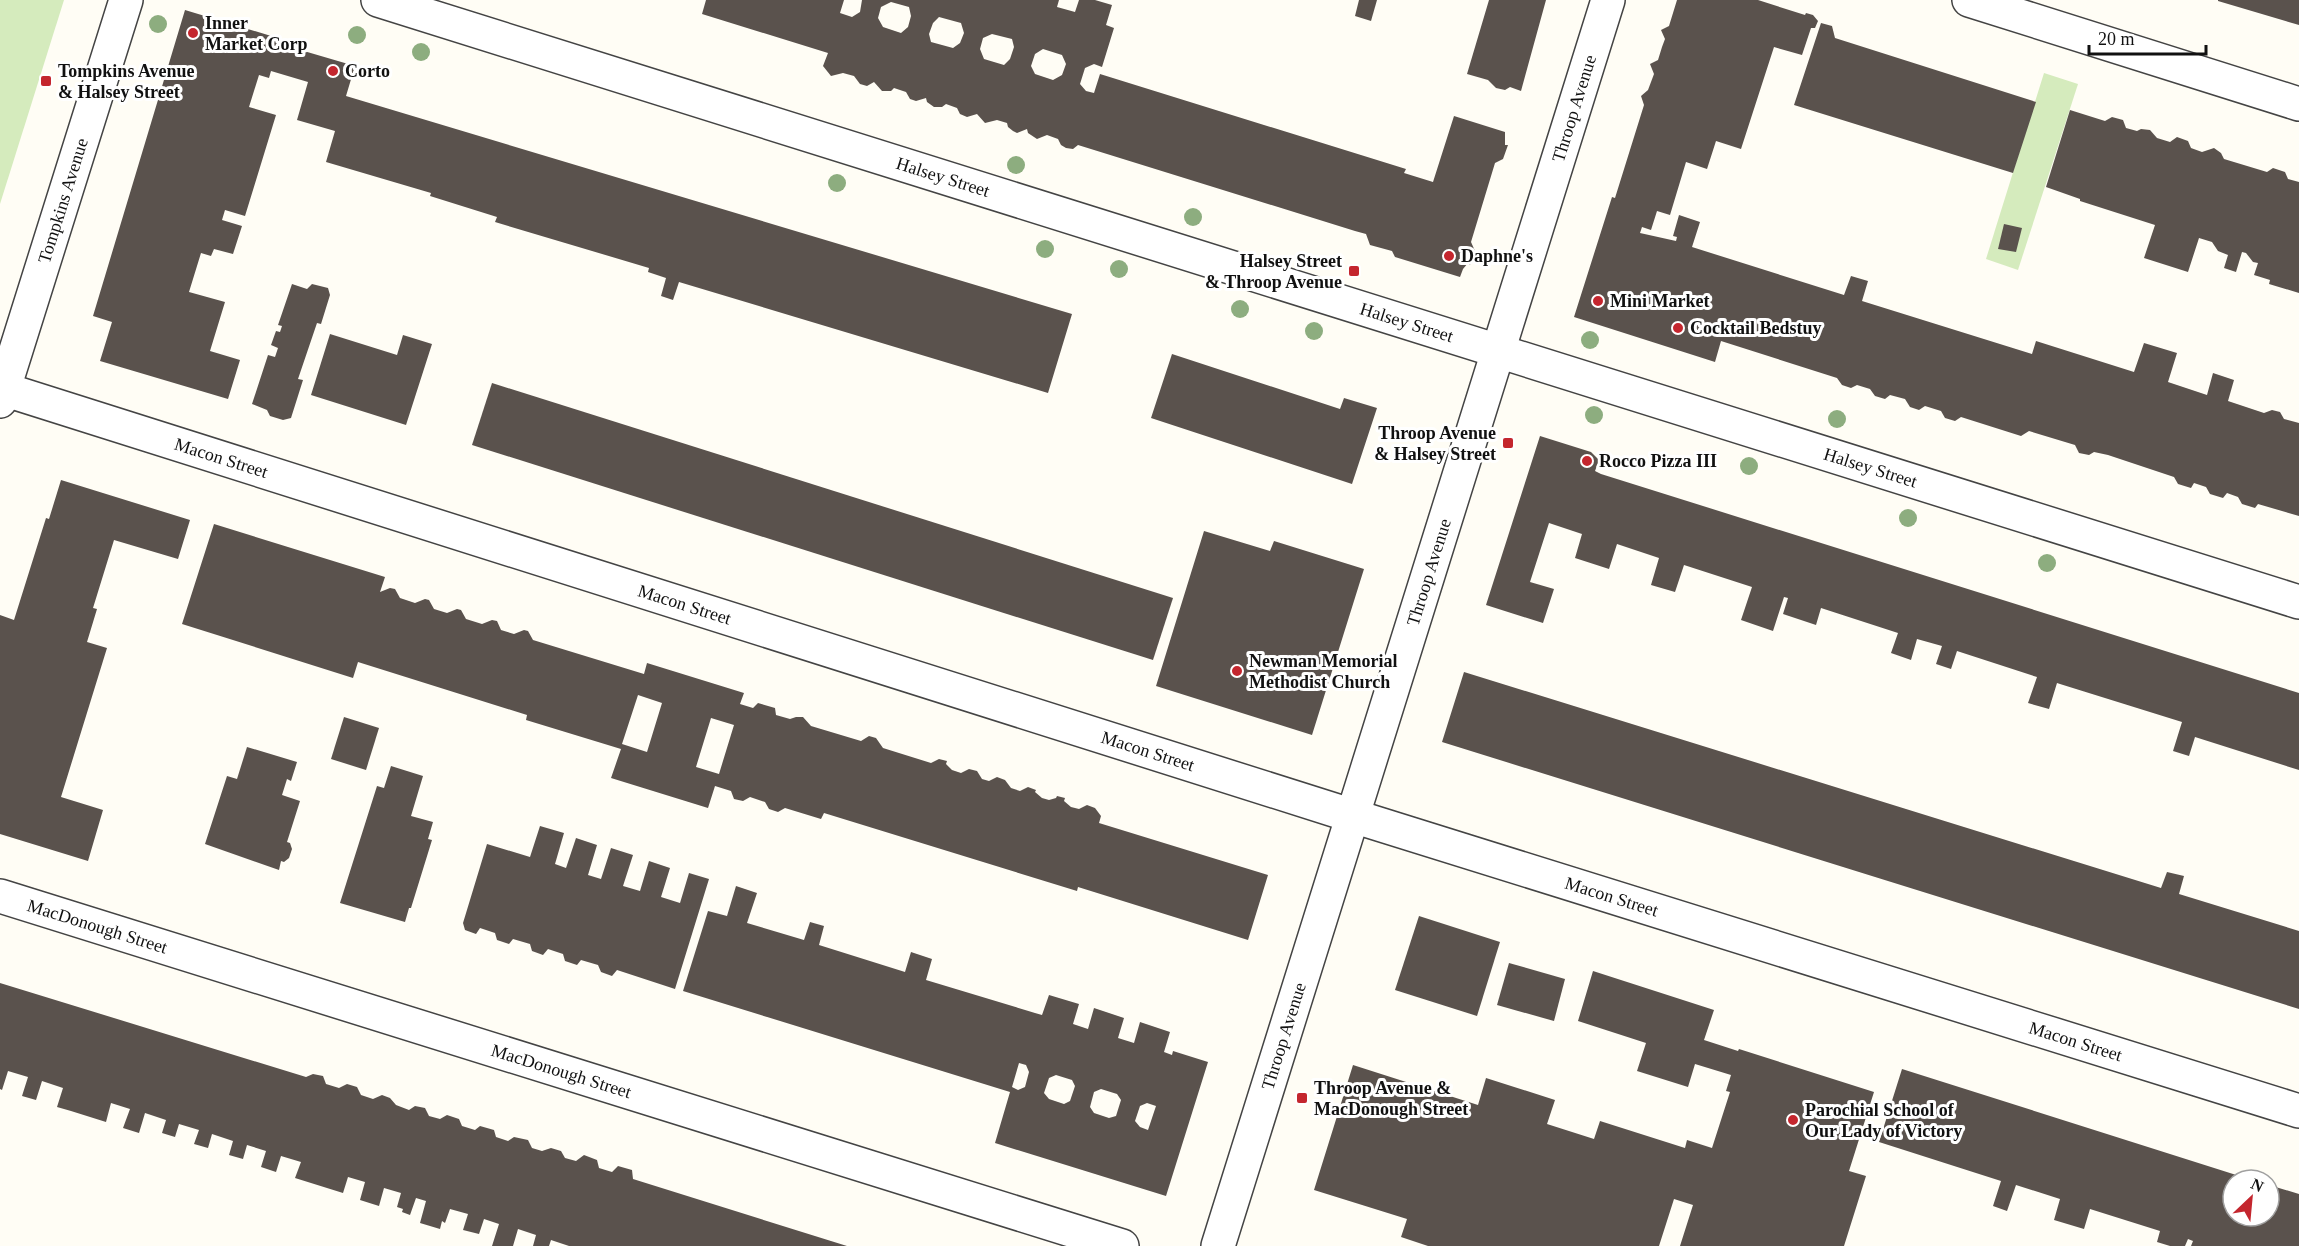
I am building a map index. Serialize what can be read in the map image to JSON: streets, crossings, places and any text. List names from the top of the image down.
{
  "streets": {
    "street": [
      "Throop Avenue",
      "Halsey Street",
      "Tompkins Avenue",
      "Macon Street",
      "MacDonough Street"
    ]
  },
  "crossings": [
    ["Throop Avenue", "Halsey Street"],
    ["Throop Avenue", "Macon Street"],
    ["Tompkins Avenue", "Macon Street"]
  ],
  "places": {
    "other": [
      "Inner Market Corp",
      "Corto",
      "Daphne's",
      "Mini Market",
      "Cocktail Bedstuy",
      "Rocco Pizza III",
      "Newman Memorial Methodist Church",
      "Parochial School of Our Lady of Victory"
    ],
    "transit": [
      "Tompkins Avenue & Halsey Street",
      "Halsey Street & Throop Avenue",
      "Throop Avenue & Halsey Street",
      "Throop Avenue & MacDonough Street"
    ]
  },
  "scale_bar": "20 m",
  "north": "top right"
}
